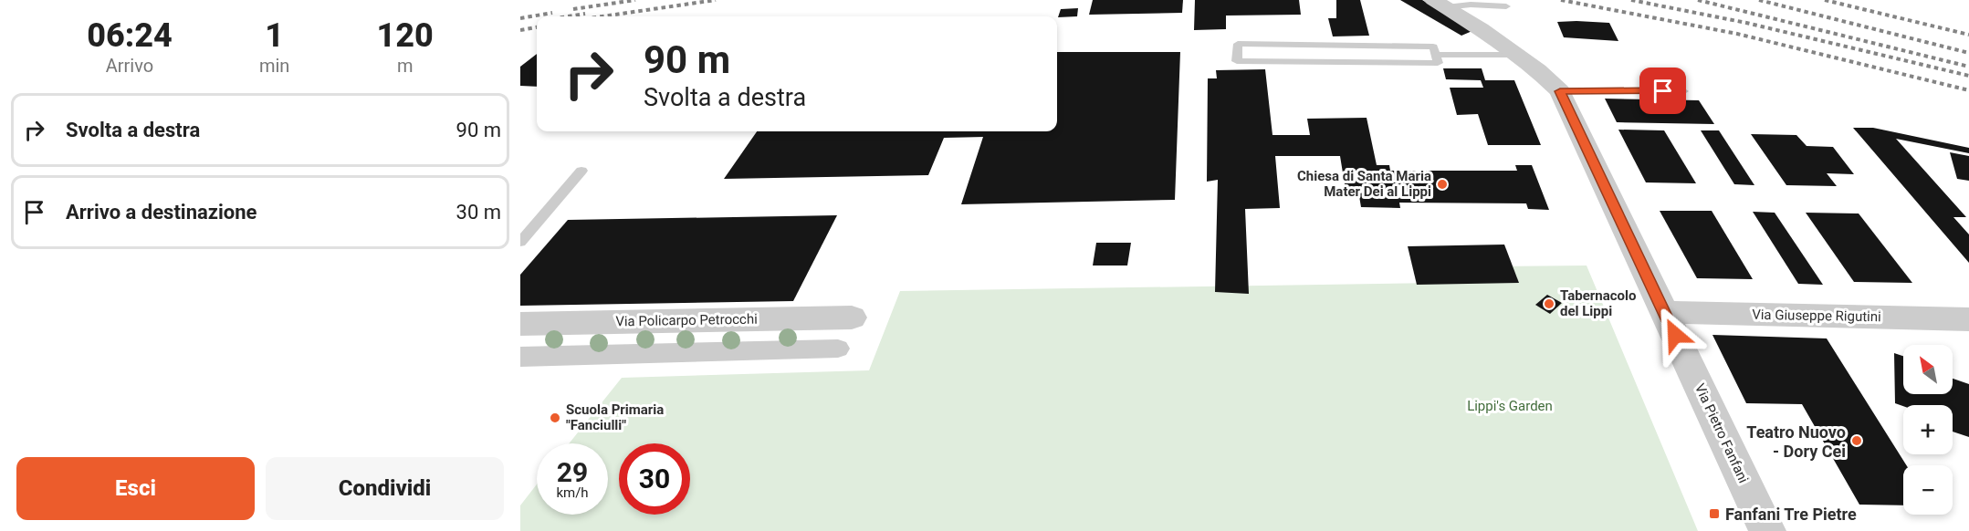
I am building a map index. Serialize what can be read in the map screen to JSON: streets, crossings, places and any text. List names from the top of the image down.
{
  "streets": {
    "street": ["Via Giuseppe Rigutini", "Via Policarpo Petrocchi", "Via Pietro Fanfani"]
  },
  "crossings": [
    ["Via Giuseppe Rigutini", "Via Pietro Fanfani"]
  ],
  "parks": ["Lippi's Garden"],
  "places": {
    "other": [
      "Chiesa di Santa Maria Mater Dei al Lippi",
      "Tabernacolo del Lippi",
      "Scuola Primaria \"Fanciulli\"",
      "Teatro Nuovo - Dory Cei"
    ],
    "transit": ["Fanfani Tre Pietre"]
  },
  "north": "top left",
  "page": {
    "eta": [
      "06:24",
      "Arrivo",
      "1",
      "min",
      "120",
      "m"
    ],
    "turn": ["90 m", "Svolta a destra"],
    "list": [
      {
        "name": "Svolta a destra",
        "value": "90 m"
      },
      {
        "name": "Arrivo a destinazione",
        "value": "30 m"
      }
    ],
    "map_buttons": ["+", "−"],
    "speed": "29 km/h",
    "limit": "30",
    "buttons": ["Esci", "Condividi"]
  }
}
